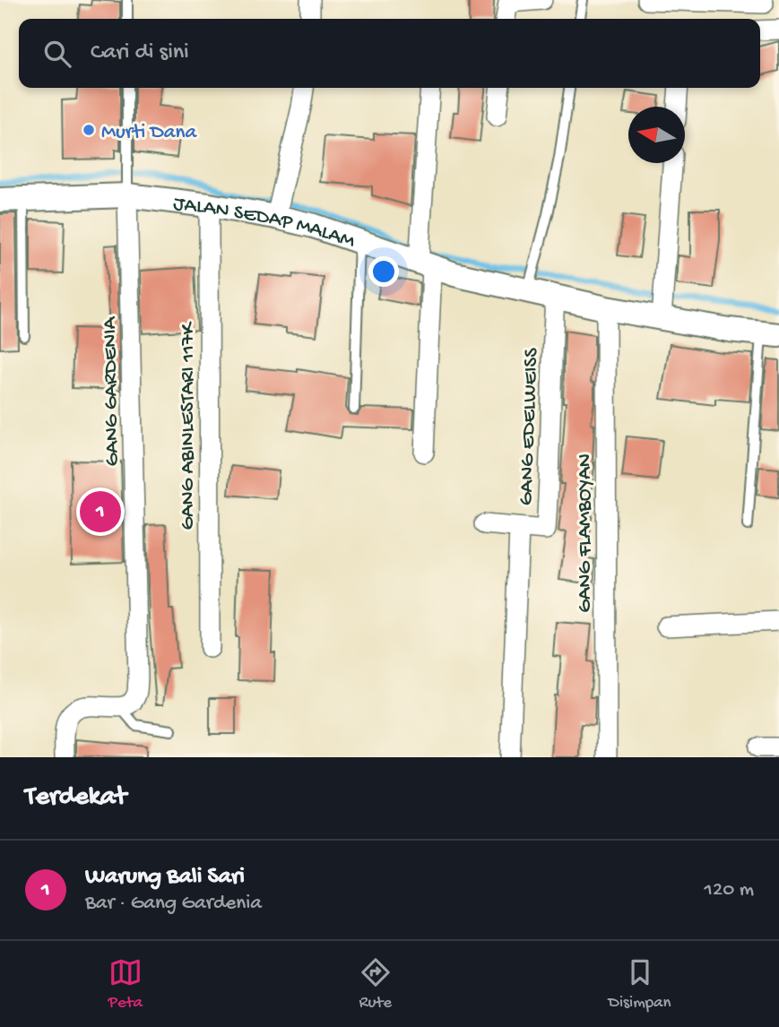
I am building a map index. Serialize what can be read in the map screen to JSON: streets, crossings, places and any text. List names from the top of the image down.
{
  "streets": {
    "street": [
      "JALAN SEDAP MALAM",
      "GANG GARDENIA",
      "GANG ABINLESTARI 117K",
      "GANG EDELWEISS",
      "GANG FLAMBOYAN"
    ]
  },
  "crossings": [
    ["JALAN SEDAP MALAM", "GANG GARDENIA"],
    ["JALAN SEDAP MALAM", "GANG ABINLESTARI 117K"],
    ["JALAN SEDAP MALAM", "GANG EDELWEISS"],
    ["JALAN SEDAP MALAM", "GANG FLAMBOYAN"]
  ],
  "places": ["Murti Dana"],
  "north": "left",
  "page": {
    "search": "Cari di sini",
    "pins": "1",
    "heading": "Terdekat",
    "list": [
      {
        "mark": "1",
        "name": "Warung Bali Sari",
        "note": "Bar · Gang Gardenia",
        "value": "120 m"
      }
    ],
    "nav": ["Peta", "Rute", "Disimpan"]
  }
}
